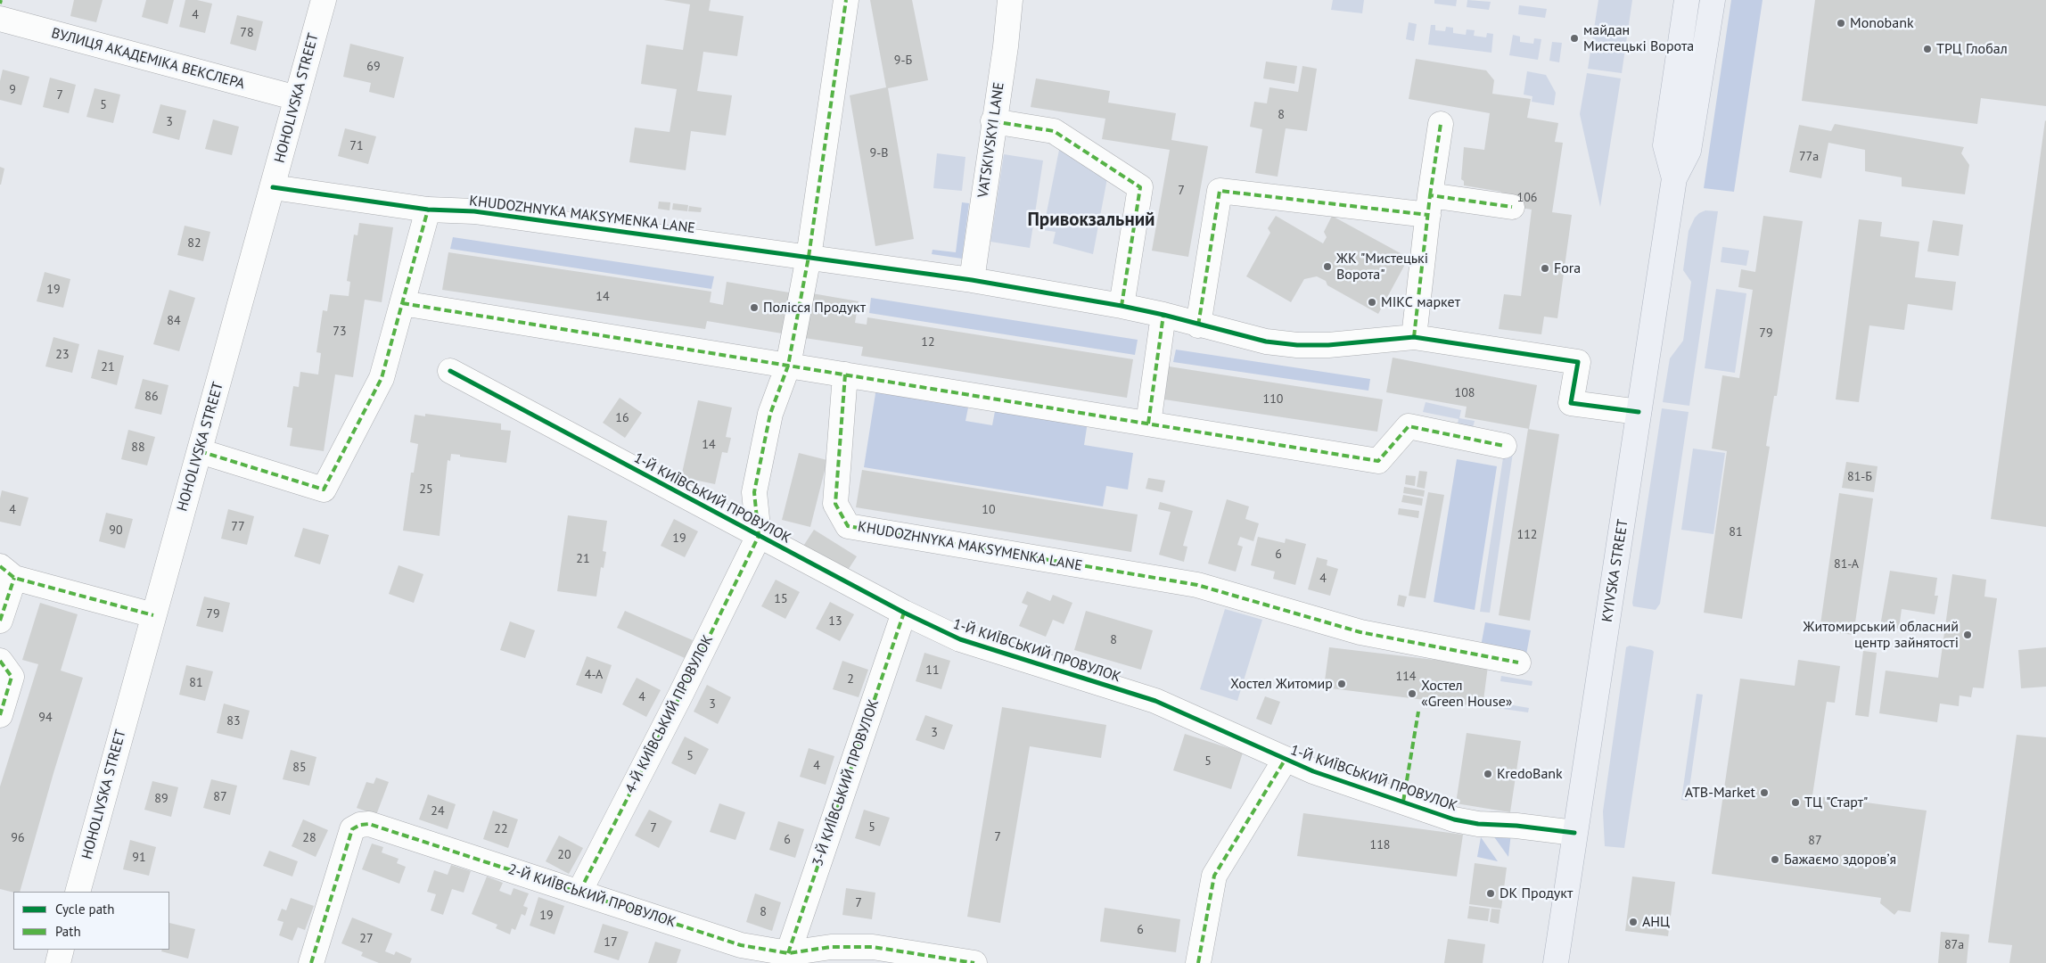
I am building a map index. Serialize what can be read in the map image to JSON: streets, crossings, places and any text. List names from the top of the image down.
{
  "streets": {
    "main road": ["KYIVSKA STREET"],
    "street": [
      "ВУЛИЦЯ АКАДЕМІКА ВЕКСЛЕРА",
      "HOHOLIVSKA STREET",
      "VATSKIVSKYI LANE",
      "KHUDOZHNYKA MAKSYMENKA LANE",
      "1-Й КИЇВСЬКИЙ ПРОВУЛОК",
      "4-Й КИЇВСЬКИЙ ПРОВУЛОК",
      "3-Й КИЇВСЬКИЙ ПРОВУЛОК",
      "2-Й КИЇВСЬКИЙ ПРОВУЛОК"
    ]
  },
  "crossings": [
    ["ВУЛИЦЯ АКАДЕМІКА ВЕКСЛЕРА", "HOHOLIVSKA STREET"],
    ["HOHOLIVSKA STREET", "KHUDOZHNYKA MAKSYMENKA LANE"],
    ["VATSKIVSKYI LANE", "KHUDOZHNYKA MAKSYMENKA LANE"],
    ["KHUDOZHNYKA MAKSYMENKA LANE", "KYIVSKA STREET"],
    ["1-Й КИЇВСЬКИЙ ПРОВУЛОК", "KYIVSKA STREET"],
    ["1-Й КИЇВСЬКИЙ ПРОВУЛОК", "4-Й КИЇВСЬКИЙ ПРОВУЛОК"],
    ["1-Й КИЇВСЬКИЙ ПРОВУЛОК", "3-Й КИЇВСЬКИЙ ПРОВУЛОК"],
    ["4-Й КИЇВСЬКИЙ ПРОВУЛОК", "2-Й КИЇВСЬКИЙ ПРОВУЛОК"],
    ["3-Й КИЇВСЬКИЙ ПРОВУЛОК", "2-Й КИЇВСЬКИЙ ПРОВУЛОК"]
  ],
  "districts": ["Привокзальний"],
  "places": [
    "Monobank",
    "майдан Мистецькі Ворота",
    "ТРЦ Глобал",
    "ЖК \"Мистецькі Ворота\"",
    "Fora",
    "МІКС маркет",
    "Полісся Продукт",
    "Житомирський обласний центр зайнятості",
    "Хостел Житомир",
    "Хостел «Green House»",
    "KredoBank",
    "ATB-Market",
    "ТЦ \"Старт\"",
    "Бажаємо здоровʼя",
    "DK Продукт",
    "АНЦ"
  ],
  "house_numbers": [
    "4",
    "78",
    "9-Б",
    "69",
    "9",
    "7",
    "5",
    "8",
    "3",
    "71",
    "9-В",
    "77а",
    "7",
    "106",
    "82",
    "19",
    "14",
    "84",
    "73",
    "79",
    "12",
    "23",
    "21",
    "108",
    "86",
    "110",
    "16",
    "14",
    "88",
    "81-Б",
    "25",
    "4",
    "10",
    "77",
    "90",
    "81",
    "112",
    "19",
    "6",
    "21",
    "81-А",
    "4",
    "15",
    "79",
    "13",
    "8",
    "11",
    "4-А",
    "114",
    "2",
    "81",
    "4",
    "3",
    "94",
    "83",
    "3",
    "5",
    "5",
    "4",
    "85",
    "87",
    "89",
    "24",
    "5",
    "7",
    "22",
    "7",
    "96",
    "28",
    "6",
    "87",
    "118",
    "20",
    "91",
    "7",
    "8",
    "19",
    "6",
    "27",
    "17",
    "87а"
  ],
  "legend": ["Cycle path", "Path"]
}
